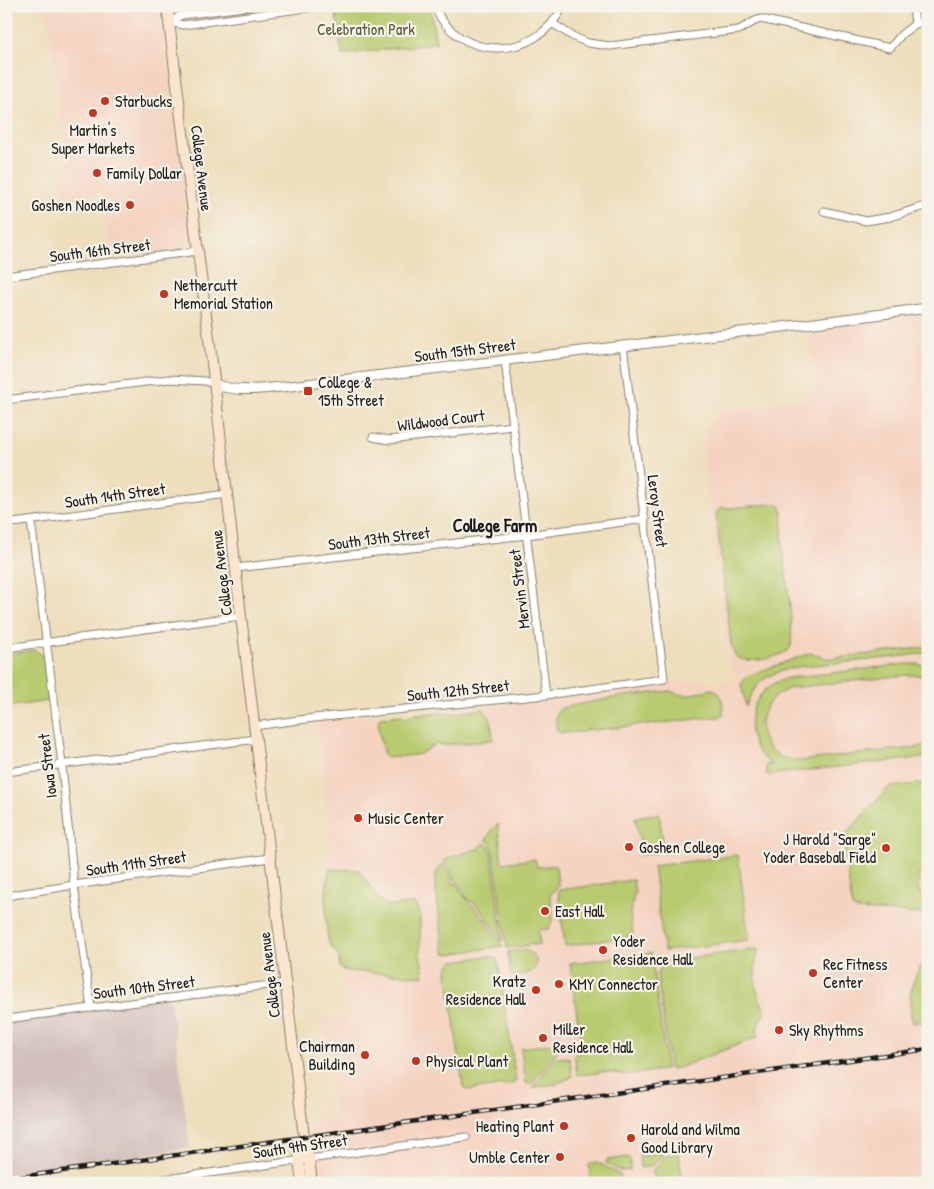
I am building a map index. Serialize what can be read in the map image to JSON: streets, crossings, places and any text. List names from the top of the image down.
{
  "streets": {
    "main road": ["College Avenue"],
    "street": [
      "South 16th Street",
      "South 15th Street",
      "Wildwood Court",
      "South 14th Street",
      "Leroy Street",
      "South 13th Street",
      "Mervin Street",
      "South 12th Street",
      "Iowa Street",
      "South 11th Street",
      "South 10th Street",
      "South 9th Street"
    ]
  },
  "crossings": [
    ["College Avenue", "South 16th Street"],
    ["College Avenue", "South 15th Street"],
    ["College Avenue", "South 14th Street"],
    ["College Avenue", "South 13th Street"],
    ["College Avenue", "South 12th Street"],
    ["College Avenue", "South 11th Street"],
    ["College Avenue", "South 10th Street"],
    ["College Avenue", "South 9th Street"],
    ["South 15th Street", "Leroy Street"],
    ["South 15th Street", "Mervin Street"],
    ["Wildwood Court", "Mervin Street"],
    ["South 14th Street", "Iowa Street"],
    ["Leroy Street", "South 13th Street"],
    ["Leroy Street", "South 12th Street"],
    ["South 13th Street", "Mervin Street"],
    ["Mervin Street", "South 12th Street"],
    ["Iowa Street", "South 11th Street"],
    ["Iowa Street", "South 10th Street"]
  ],
  "districts": ["College Farm"],
  "parks": ["Celebration Park"],
  "places": {
    "other": [
      "Starbucks",
      "Martin's Super Markets",
      "Family Dollar",
      "Goshen Noodles",
      "Nethercutt Memorial Station",
      "Music Center",
      "Goshen College",
      "J Harold \"Sarge\" Yoder Baseball Field",
      "East Hall",
      "Yoder Residence Hall",
      "Rec Fitness Center",
      "KMY Connector",
      "Kratz Residence Hall",
      "Sky Rhythms",
      "Miller Residence Hall",
      "Chairman Building",
      "Physical Plant",
      "Heating Plant",
      "Harold and Wilma Good Library",
      "Umble Center"
    ],
    "transit": ["College & 15th Street"]
  }
}
